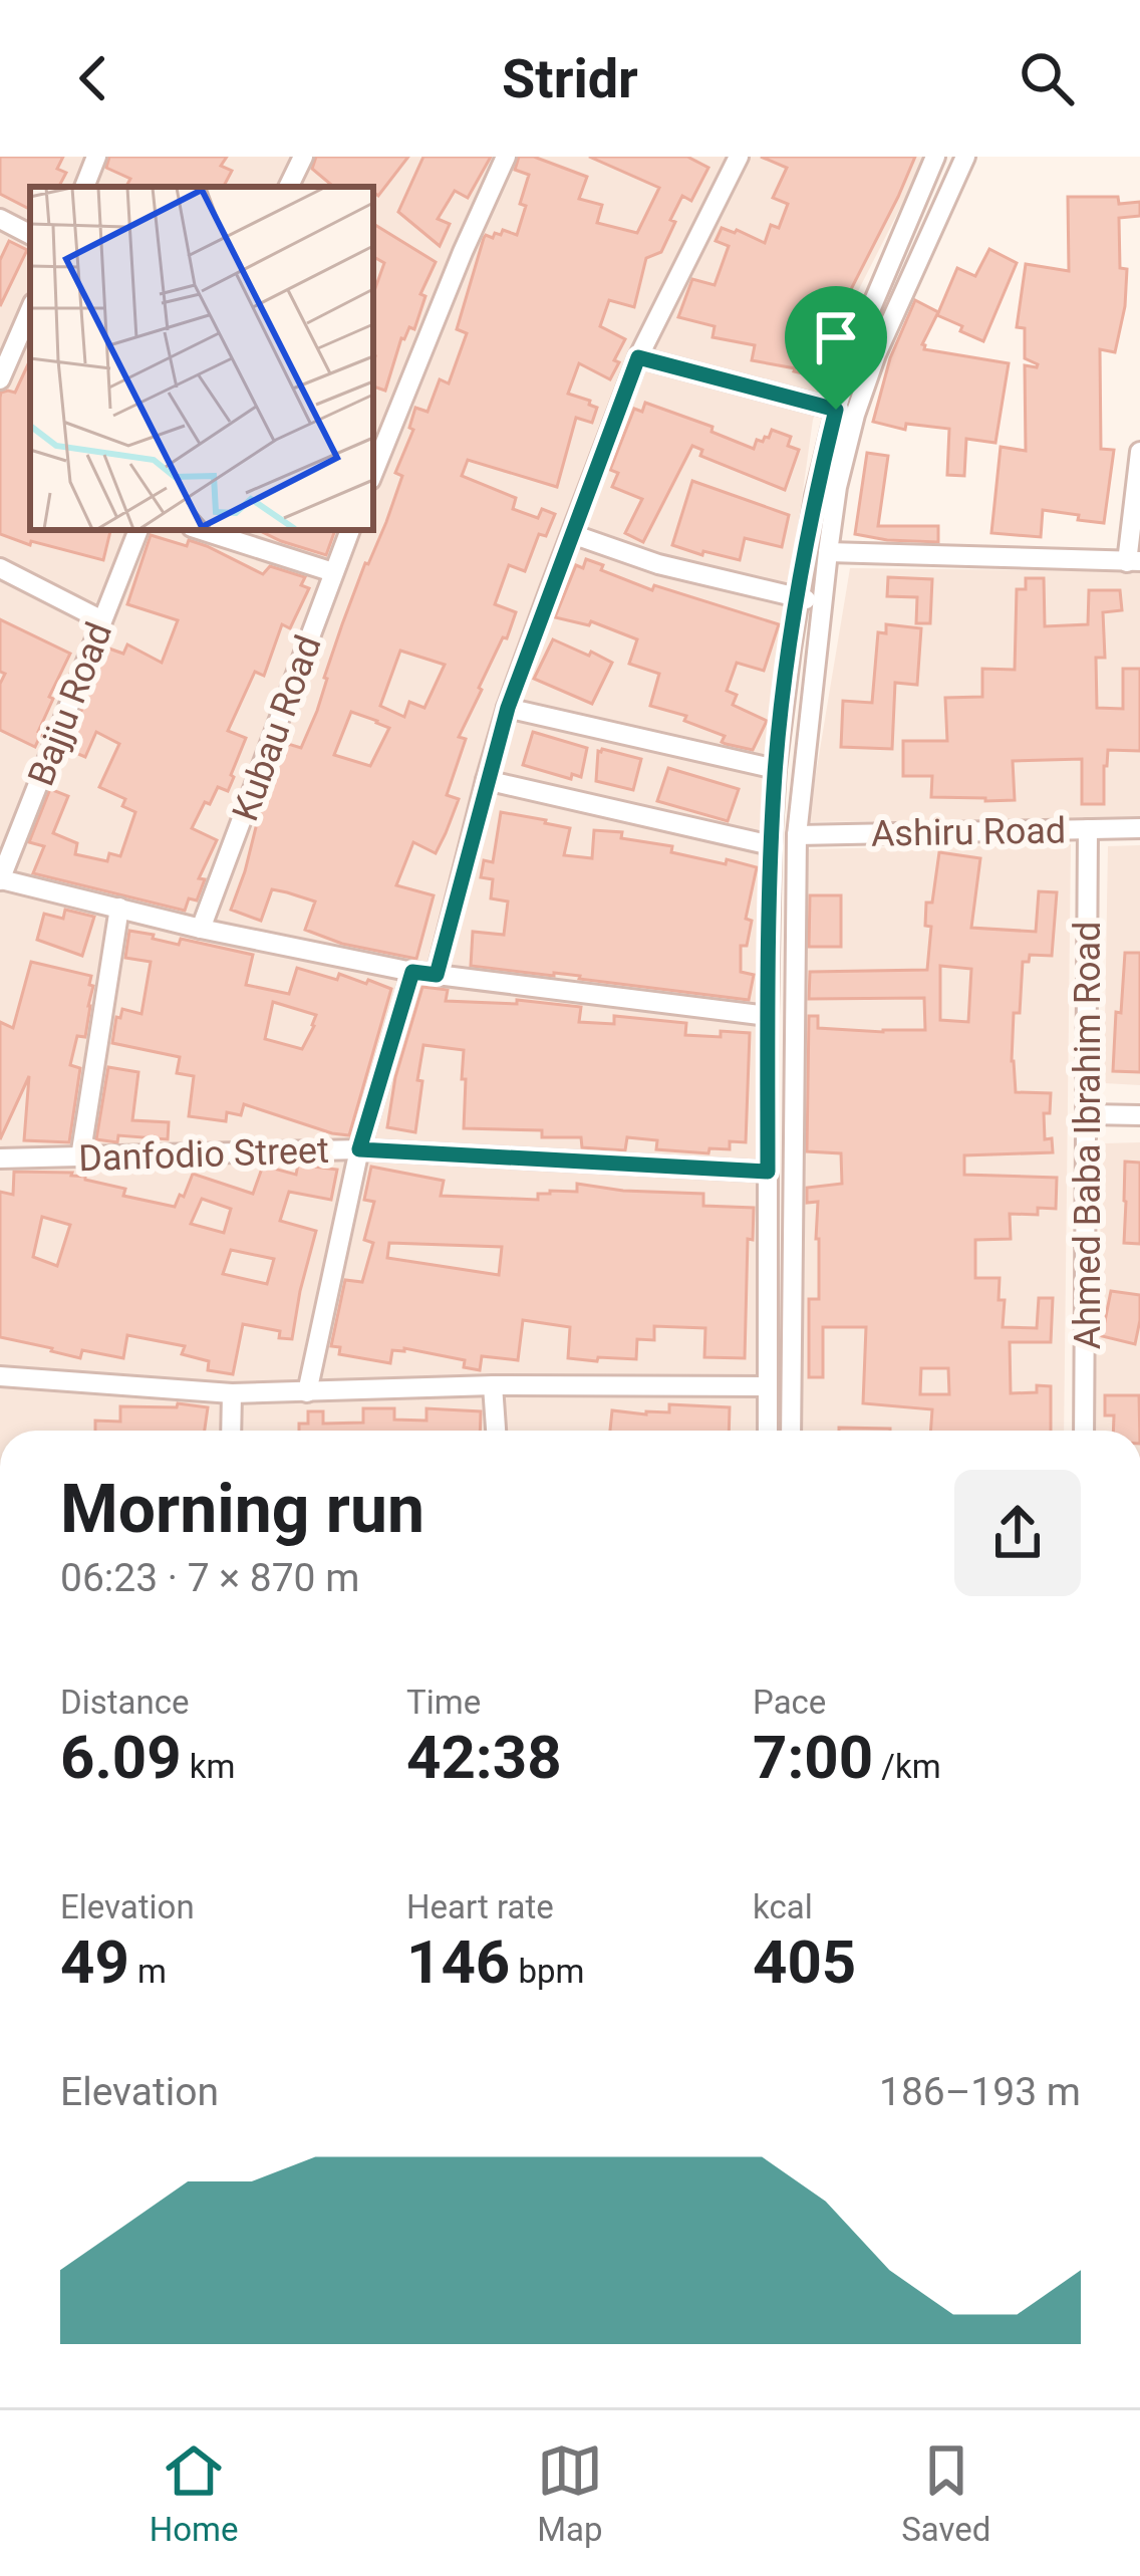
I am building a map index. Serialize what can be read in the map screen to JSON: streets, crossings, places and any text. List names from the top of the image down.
{
  "streets": {
    "street": [
      "Bajju Road",
      "Kubau Road",
      "Ashiru Road",
      "Ahmed Baba Ibrahim Road",
      "Danfodio Street"
    ]
  },
  "crossings": [
    ["Ashiru Road", "Ahmed Baba Ibrahim Road"]
  ],
  "page": {
    "header": "Stridr",
    "heading": ["Morning run", "06:23 · 7 × 870 m"],
    "stats": [
      ["Distance", "6.09 km"],
      ["Time", "42:38"],
      ["Pace", "7:00 /km"],
      ["Elevation", "49 m"],
      ["Heart rate", "146 bpm"],
      ["kcal", "405"]
    ],
    "chart": ["Elevation", "186–193 m"],
    "tabs": ["Home", "Map", "Saved"]
  }
}
